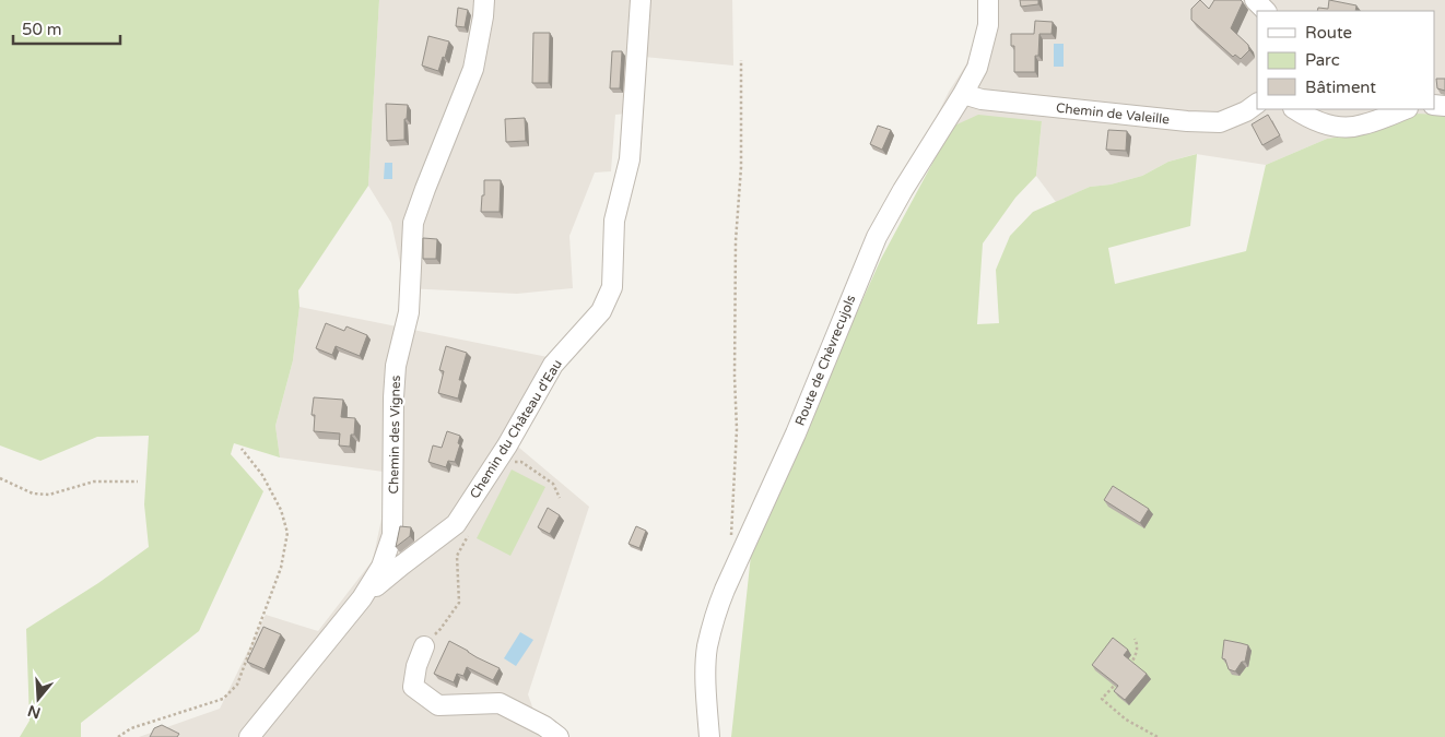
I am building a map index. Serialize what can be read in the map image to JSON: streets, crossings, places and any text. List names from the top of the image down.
{
  "streets": {
    "street": [
      "Chemin de Valeille",
      "Route de Chèvrecujols",
      "Chemin du Château d'Eau",
      "Chemin des Vignes"
    ]
  },
  "crossings": [
    ["Chemin de Valeille", "Route de Chèvrecujols"],
    ["Chemin du Château d'Eau", "Chemin des Vignes"]
  ],
  "legend": ["Route", "Parc", "Bâtiment"],
  "scale_bar": "50 m",
  "north": "bottom"
}
